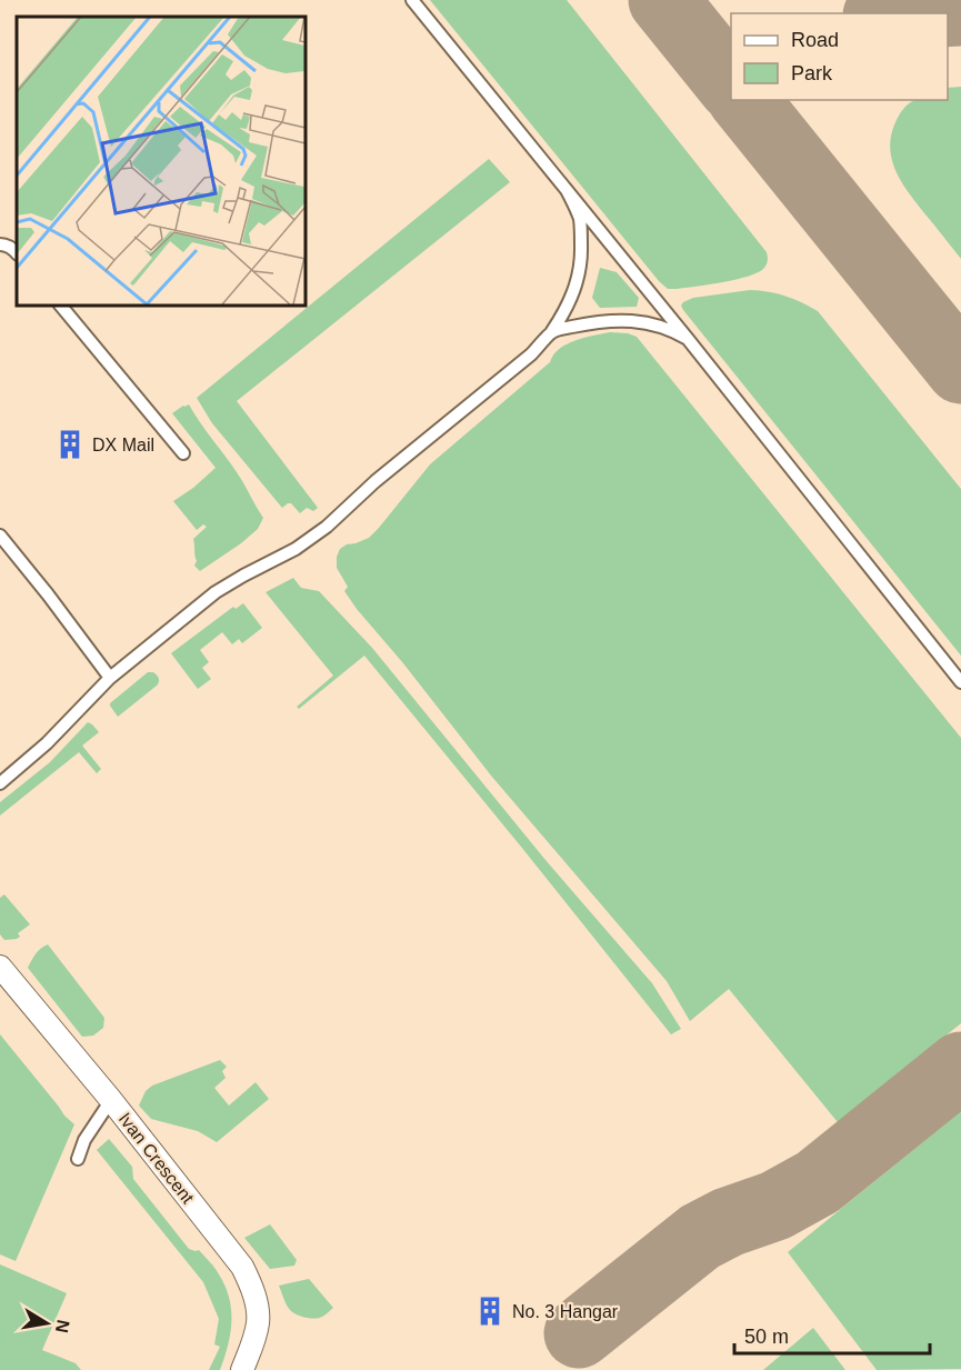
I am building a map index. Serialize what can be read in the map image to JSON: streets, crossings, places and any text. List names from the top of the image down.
{
  "streets": {
    "street": ["Ivan Crescent"]
  },
  "places": {
    "building": ["DX Mail", "No. 3 Hangar"]
  },
  "legend": ["Road", "Park"],
  "scale_bar": "50 m",
  "north": "right"
}
